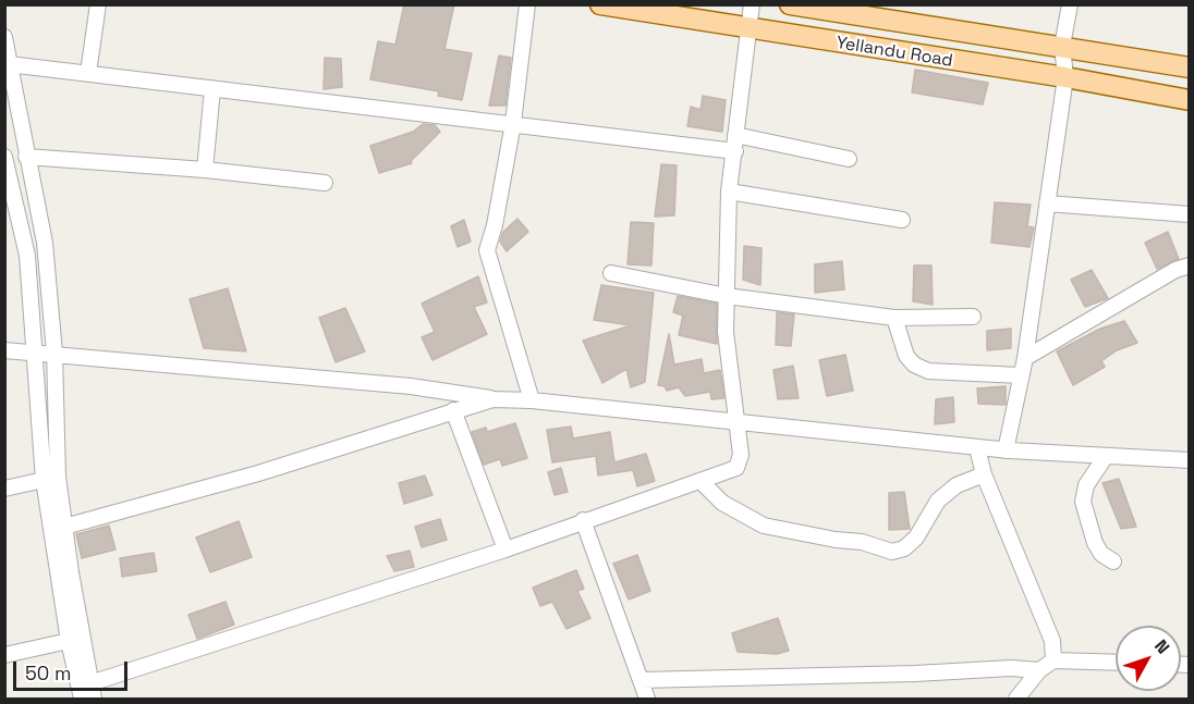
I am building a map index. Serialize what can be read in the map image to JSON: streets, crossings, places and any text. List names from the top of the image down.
{
  "streets": {
    "main road": ["Yellandu Road"]
  },
  "scale_bar": "50 m",
  "north": "top right"
}
